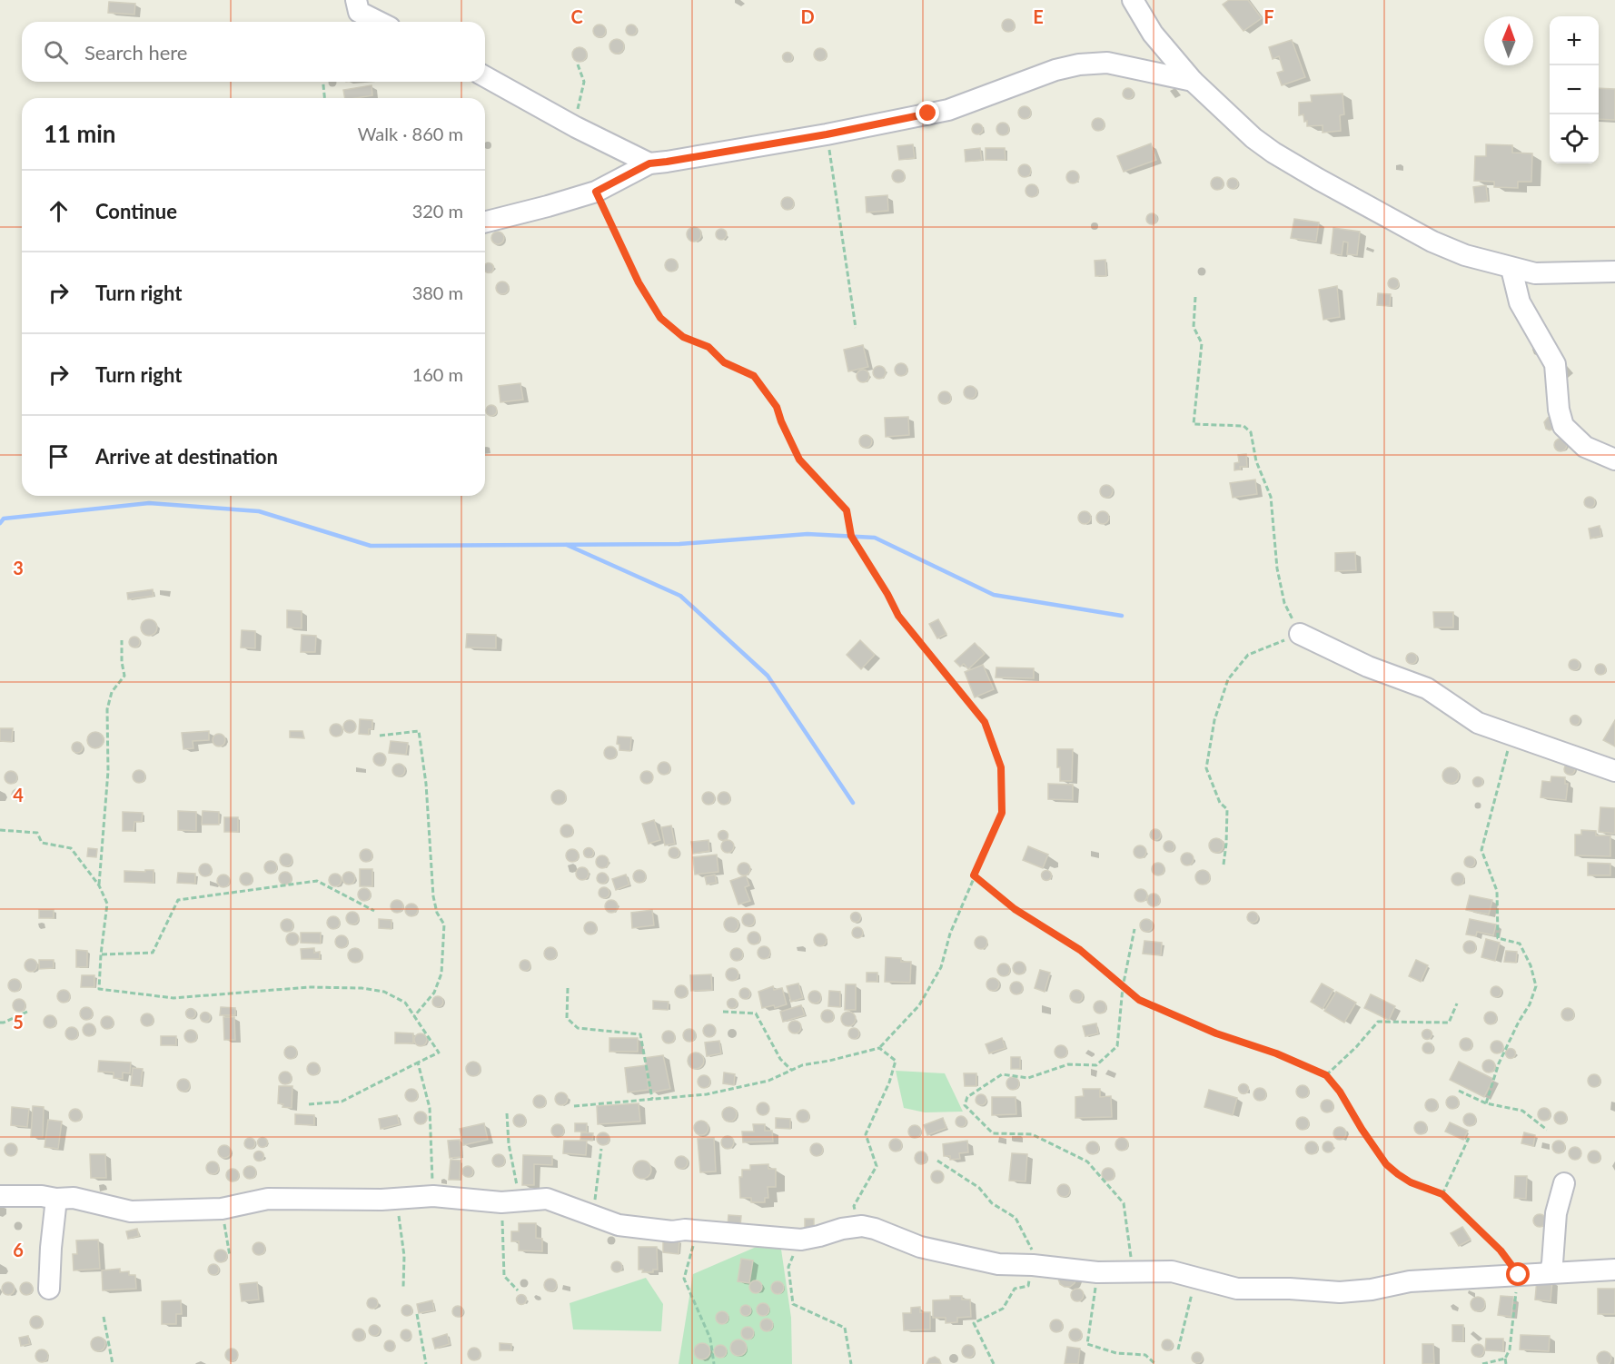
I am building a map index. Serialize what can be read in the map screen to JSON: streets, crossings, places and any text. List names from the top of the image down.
{
  "north": "top",
  "page": {
    "map_buttons": ["+", "−"],
    "search": "Search here",
    "heading": ["11 min", "Walk · 860 m"],
    "list": [
      ["Continue", "320 m"],
      ["Turn right", "380 m"],
      ["Turn right", "160 m"],
      "Arrive at destination"
    ]
  },
  "grid": {
    "columns": [
      "C",
      "D",
      "E",
      "F"
    ],
    "rows": [
      "3",
      "4",
      "5",
      "6"
    ]
  }
}
